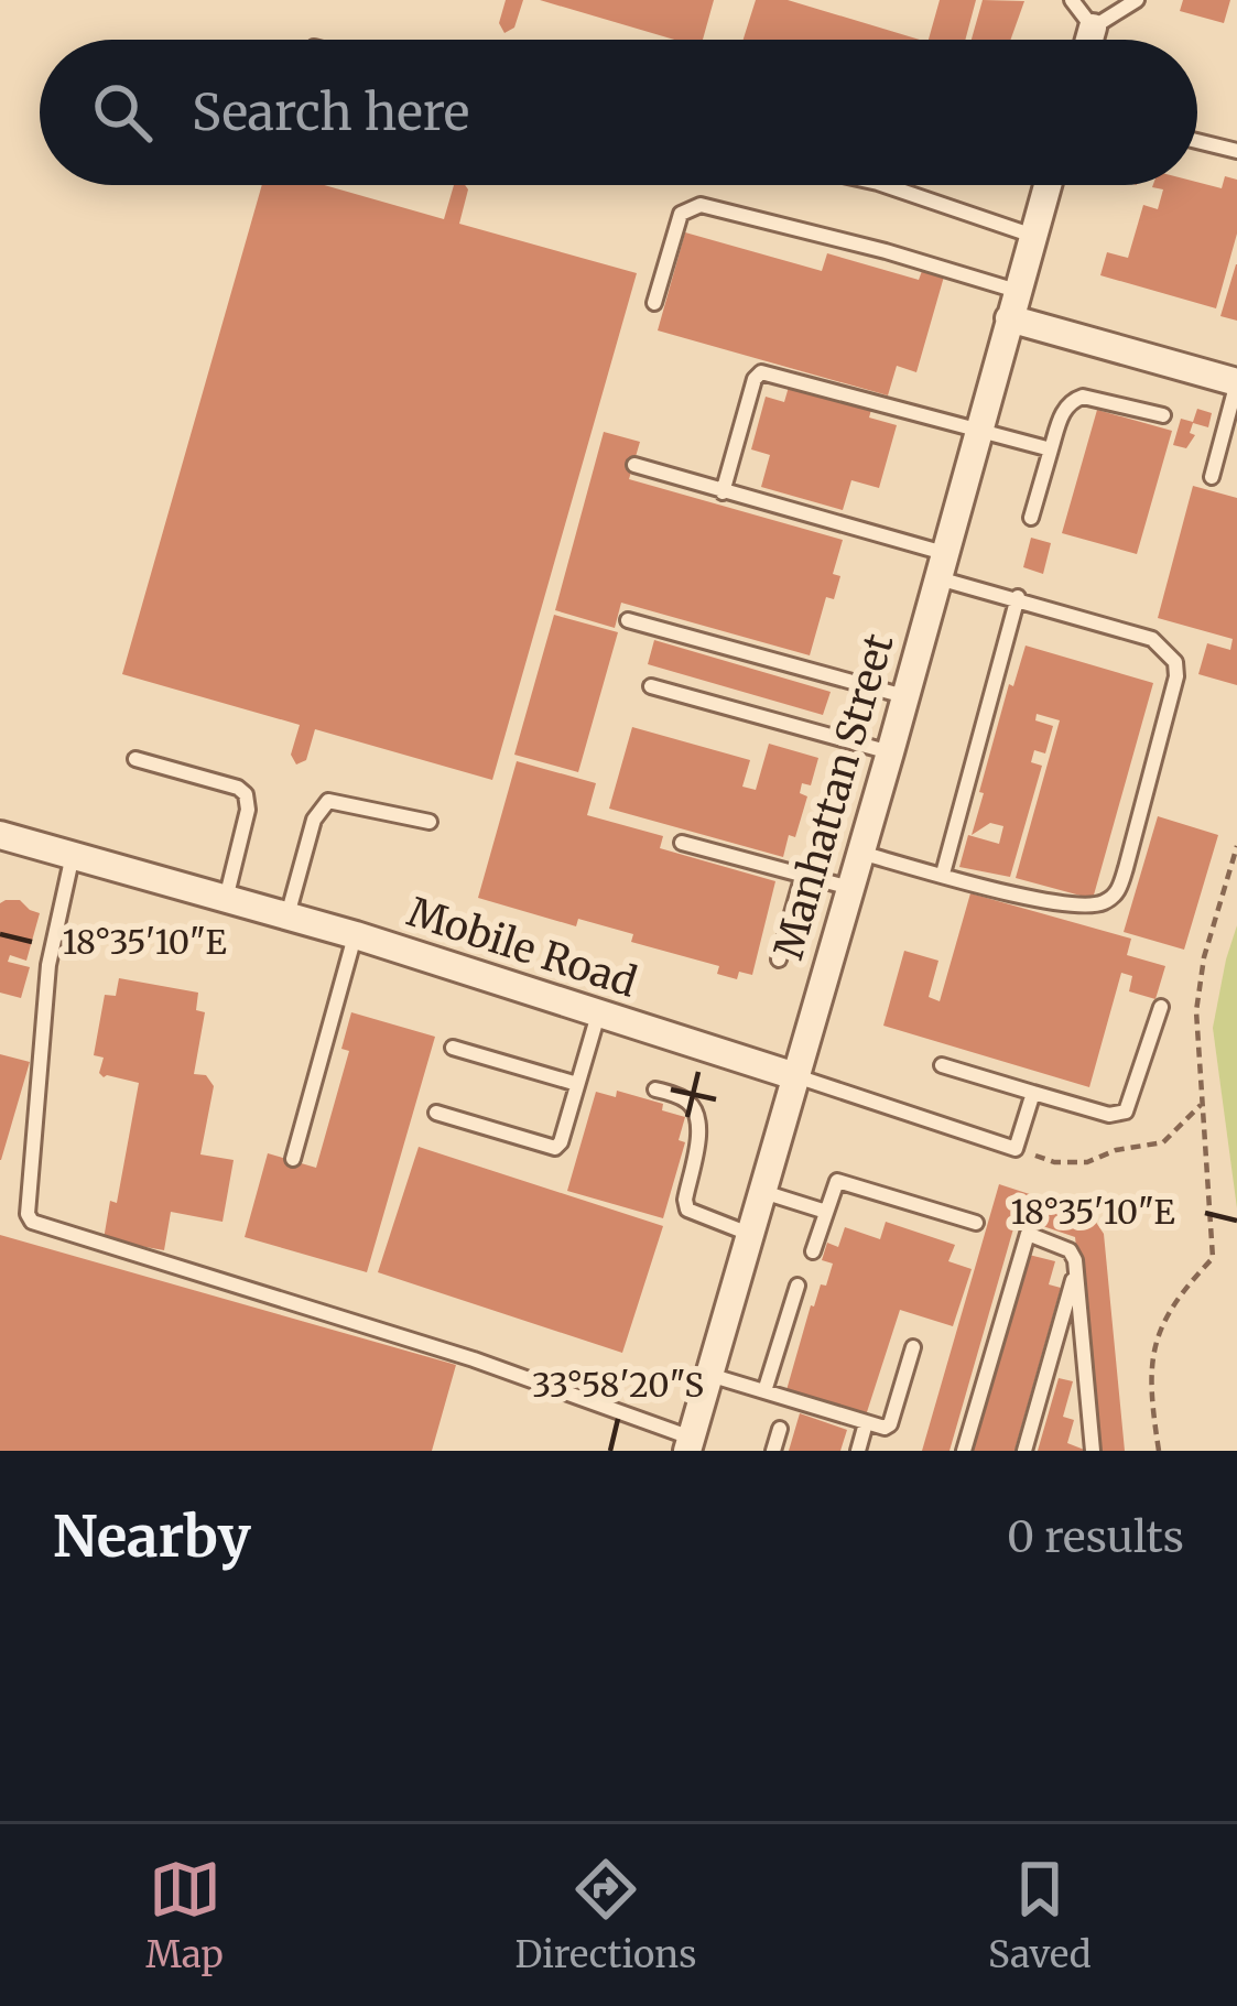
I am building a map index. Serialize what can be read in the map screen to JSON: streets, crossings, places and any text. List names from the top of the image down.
{
  "streets": {
    "street": ["Manhattan Street", "Mobile Road"]
  },
  "crossings": [
    ["Manhattan Street", "Mobile Road"]
  ],
  "page": {
    "search": "Search here",
    "heading": ["Nearby", "0 results"],
    "nav": ["Map", "Directions", "Saved"]
  },
  "coordinates": ["18°35'10\"E", "33°58'20\"S"]
}
